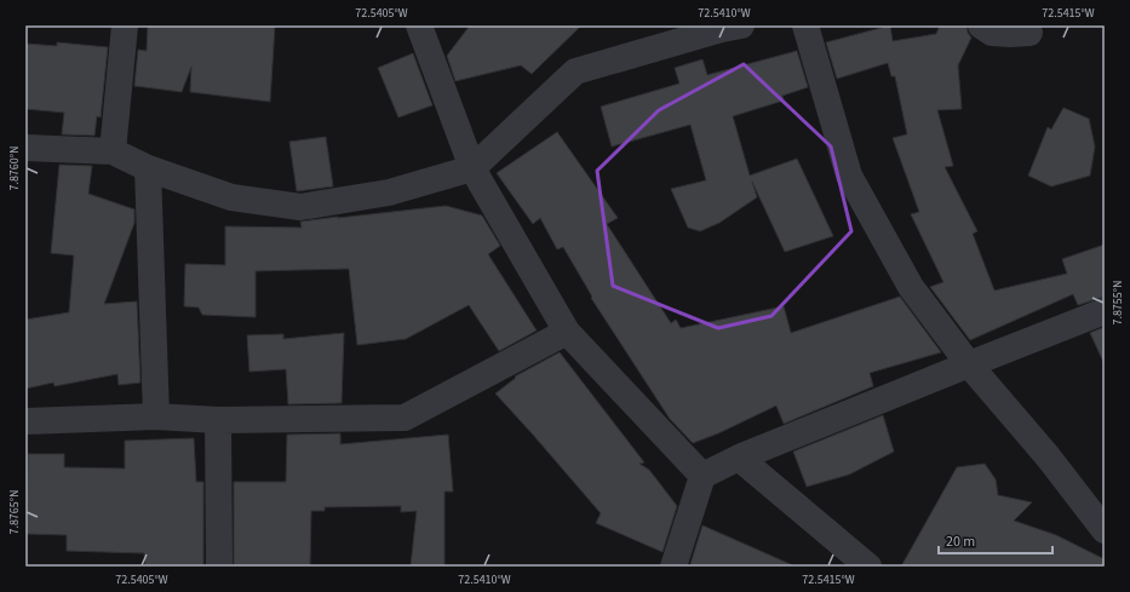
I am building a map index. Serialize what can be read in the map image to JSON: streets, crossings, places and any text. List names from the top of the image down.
{
  "scale_bar": "20 m",
  "coordinates": [
    "72.5405°W",
    "72.5410°W",
    "72.5415°W",
    "7.8760°N",
    "7.8755°N",
    "7.8765°N"
  ]
}
